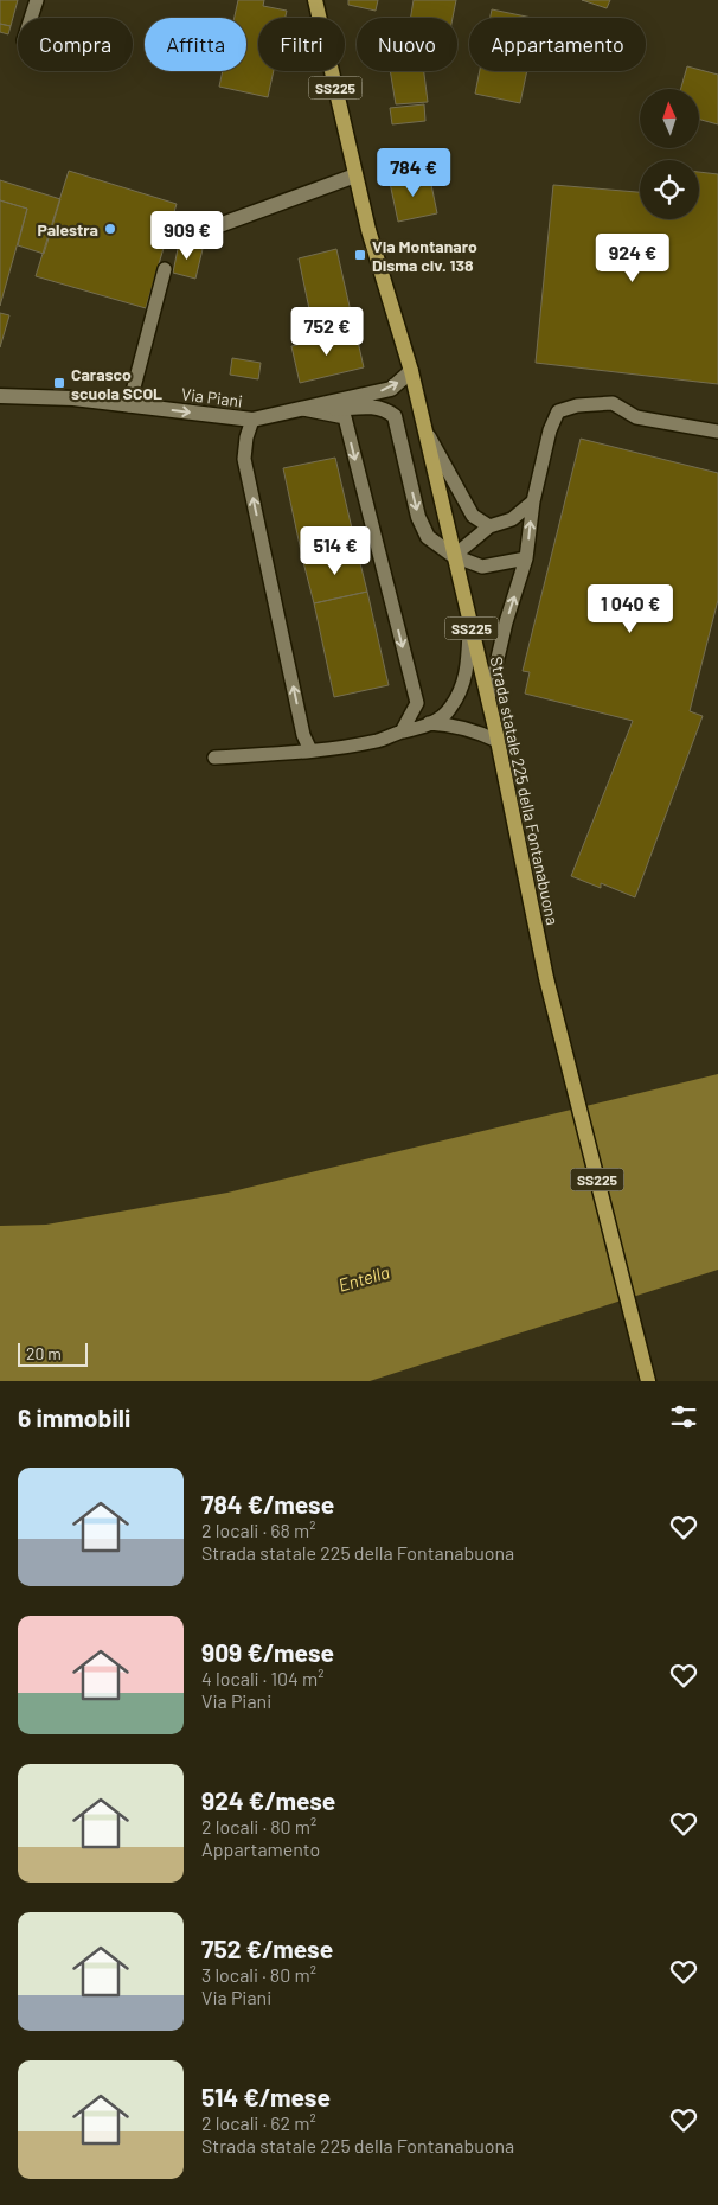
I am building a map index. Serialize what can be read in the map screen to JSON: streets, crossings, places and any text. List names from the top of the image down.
{
  "streets": {
    "main road": ["SS225", "Strada statale 225 della Fontanabuona"],
    "street": ["Via Piani"]
  },
  "crossings": [
    ["Via Piani", "Strada statale 225 della Fontanabuona"]
  ],
  "one_way": ["Via Piani"],
  "water": ["Entella"],
  "places": {
    "other": ["Palestra"],
    "transit": ["Via Montanaro Disma civ. 138", "Carasco scuola SCOL"]
  },
  "scale_bar": "20 m",
  "north": "top",
  "page": {
    "chip": [
      "Compra",
      "Affitta",
      "Filtri",
      "Nuovo",
      "Appartamento"
    ],
    "price": [
      "784 €",
      "909 €",
      "924 €",
      "752 €",
      "514 €",
      "1 040 €"
    ],
    "scale": "20 m",
    "heading": "6 immobili",
    "list": [
      {
        "name": "784 €/mese",
        "note": "2 locali · 68 m² · Strada statale 225 della Fontanabuona"
      },
      {
        "name": "909 €/mese",
        "note": "4 locali · 104 m² · Via Piani"
      },
      {
        "name": "924 €/mese",
        "note": "2 locali · 80 m² · Appartamento"
      },
      {
        "name": "752 €/mese",
        "note": "3 locali · 80 m² · Via Piani"
      },
      {
        "name": "514 €/mese",
        "note": "2 locali · 62 m² · Strada statale 225 della Fontanabuona"
      }
    ]
  }
}
